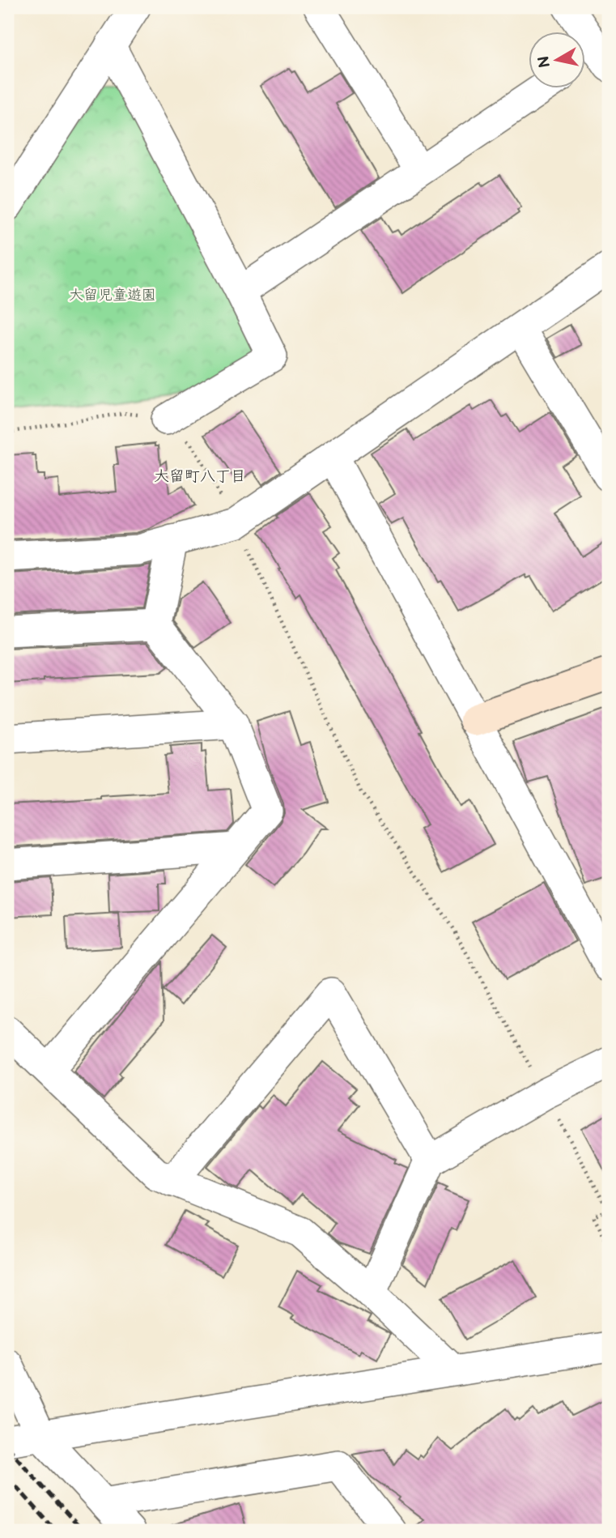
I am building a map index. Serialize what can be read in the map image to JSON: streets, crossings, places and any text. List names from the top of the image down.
{
  "districts": ["大留町八丁目"],
  "parks": ["大留児童遊園"],
  "north": "left"
}
